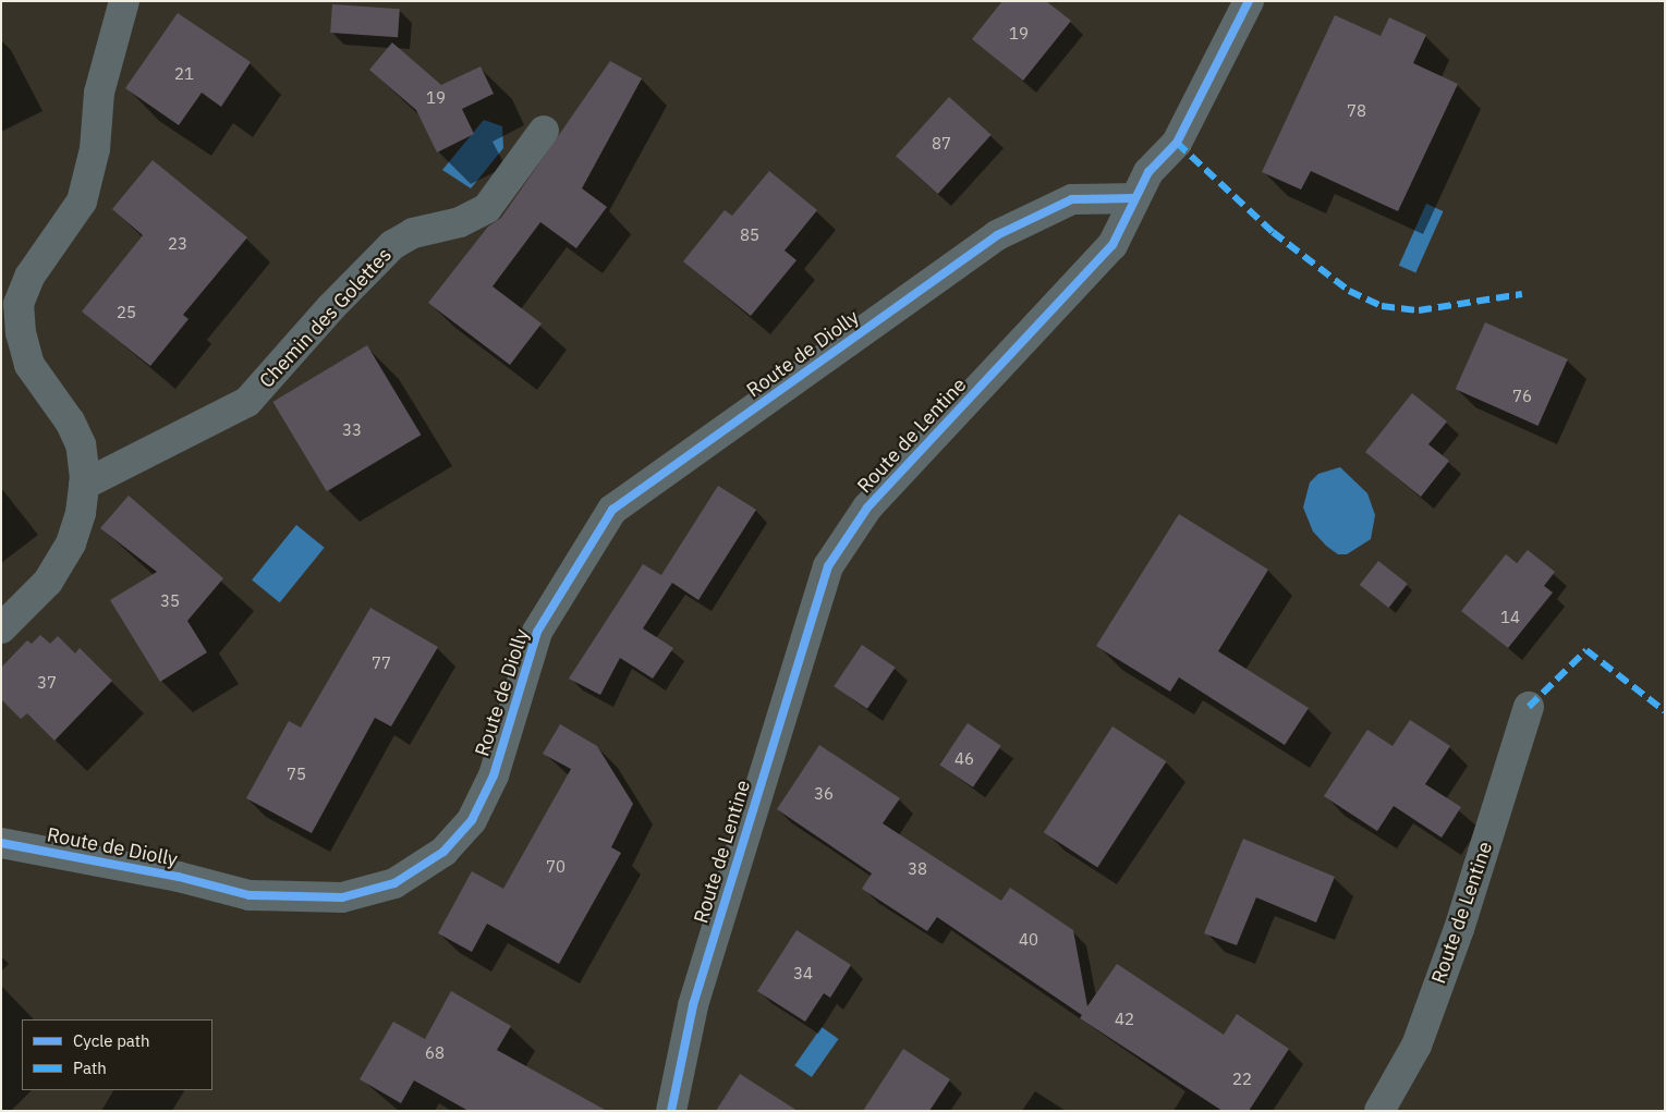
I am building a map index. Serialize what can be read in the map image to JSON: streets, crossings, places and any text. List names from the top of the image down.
{
  "streets": {
    "street": ["Chemin des Golettes", "Route de Diolly", "Route de Lentine"]
  },
  "crossings": [
    ["Route de Diolly", "Route de Lentine"]
  ],
  "house_numbers": [
    "19",
    "21",
    "19",
    "78",
    "87",
    "85",
    "23",
    "25",
    "76",
    "33",
    "35",
    "14",
    "77",
    "37",
    "46",
    "75",
    "36",
    "70",
    "38",
    "40",
    "34",
    "42",
    "68",
    "22"
  ],
  "legend": ["Cycle path", "Path"]
}
